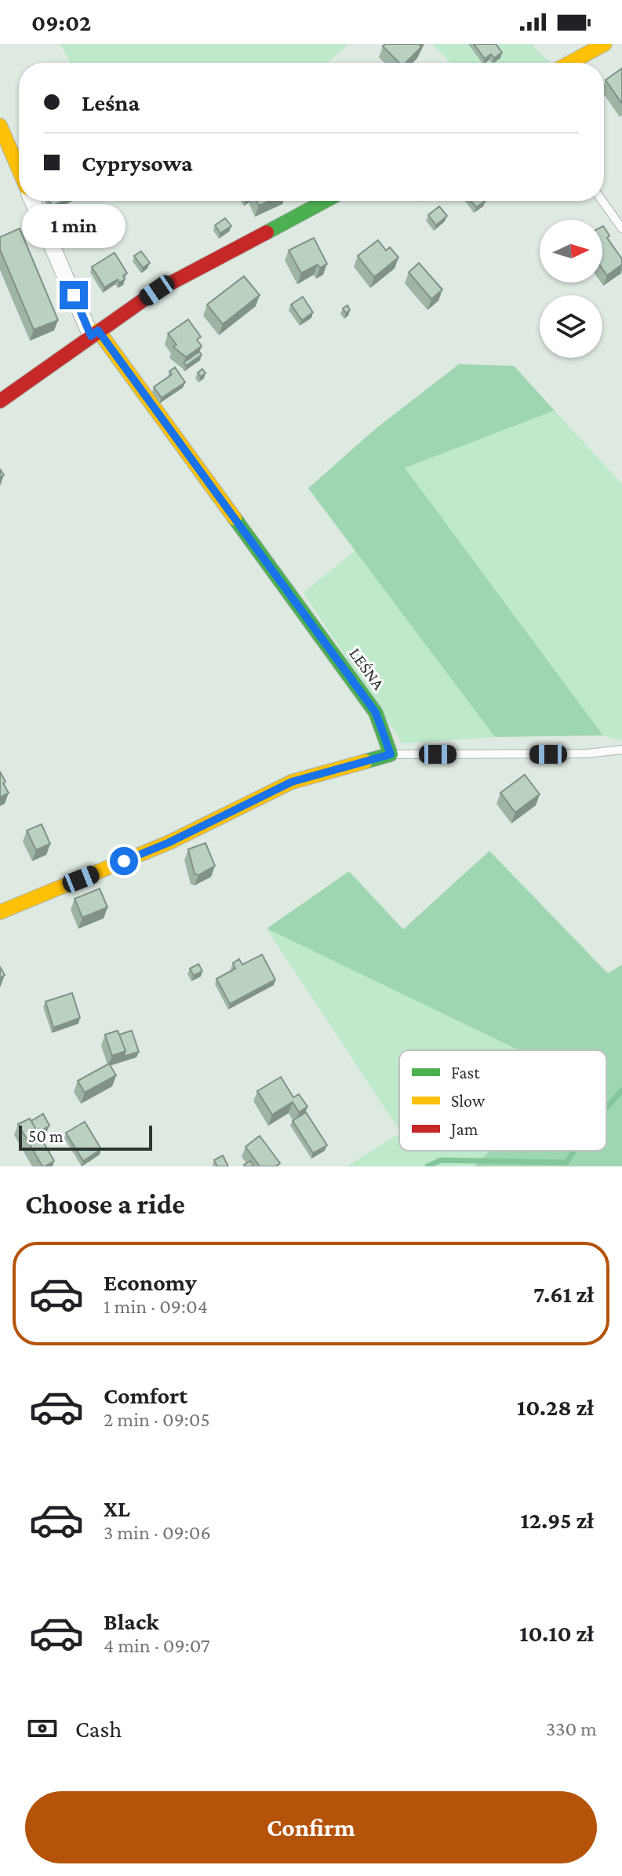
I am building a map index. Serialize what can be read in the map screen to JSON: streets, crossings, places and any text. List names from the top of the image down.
{
  "streets": {
    "street": ["LEŚNA"]
  },
  "legend": ["Fast", "Slow", "Jam"],
  "scale_bar": "50 m",
  "north": "right",
  "page": {
    "status": "09:02",
    "banner": ["Leśna", "Cyprysowa"],
    "bubble": "1 min",
    "scale": "50 m",
    "heading": "Choose a ride",
    "list": [
      {
        "name": "Economy",
        "note": "1 min · 09:04",
        "value": "7.61 zł"
      },
      {
        "name": "Comfort",
        "note": "2 min · 09:05",
        "value": "10.28 zł"
      },
      {
        "name": "XL",
        "note": "3 min · 09:06",
        "value": "12.95 zł"
      },
      {
        "name": "Black",
        "note": "4 min · 09:07",
        "value": "10.10 zł"
      }
    ],
    "pay": ["Cash", "330 m"],
    "buttons": "Confirm"
  }
}
